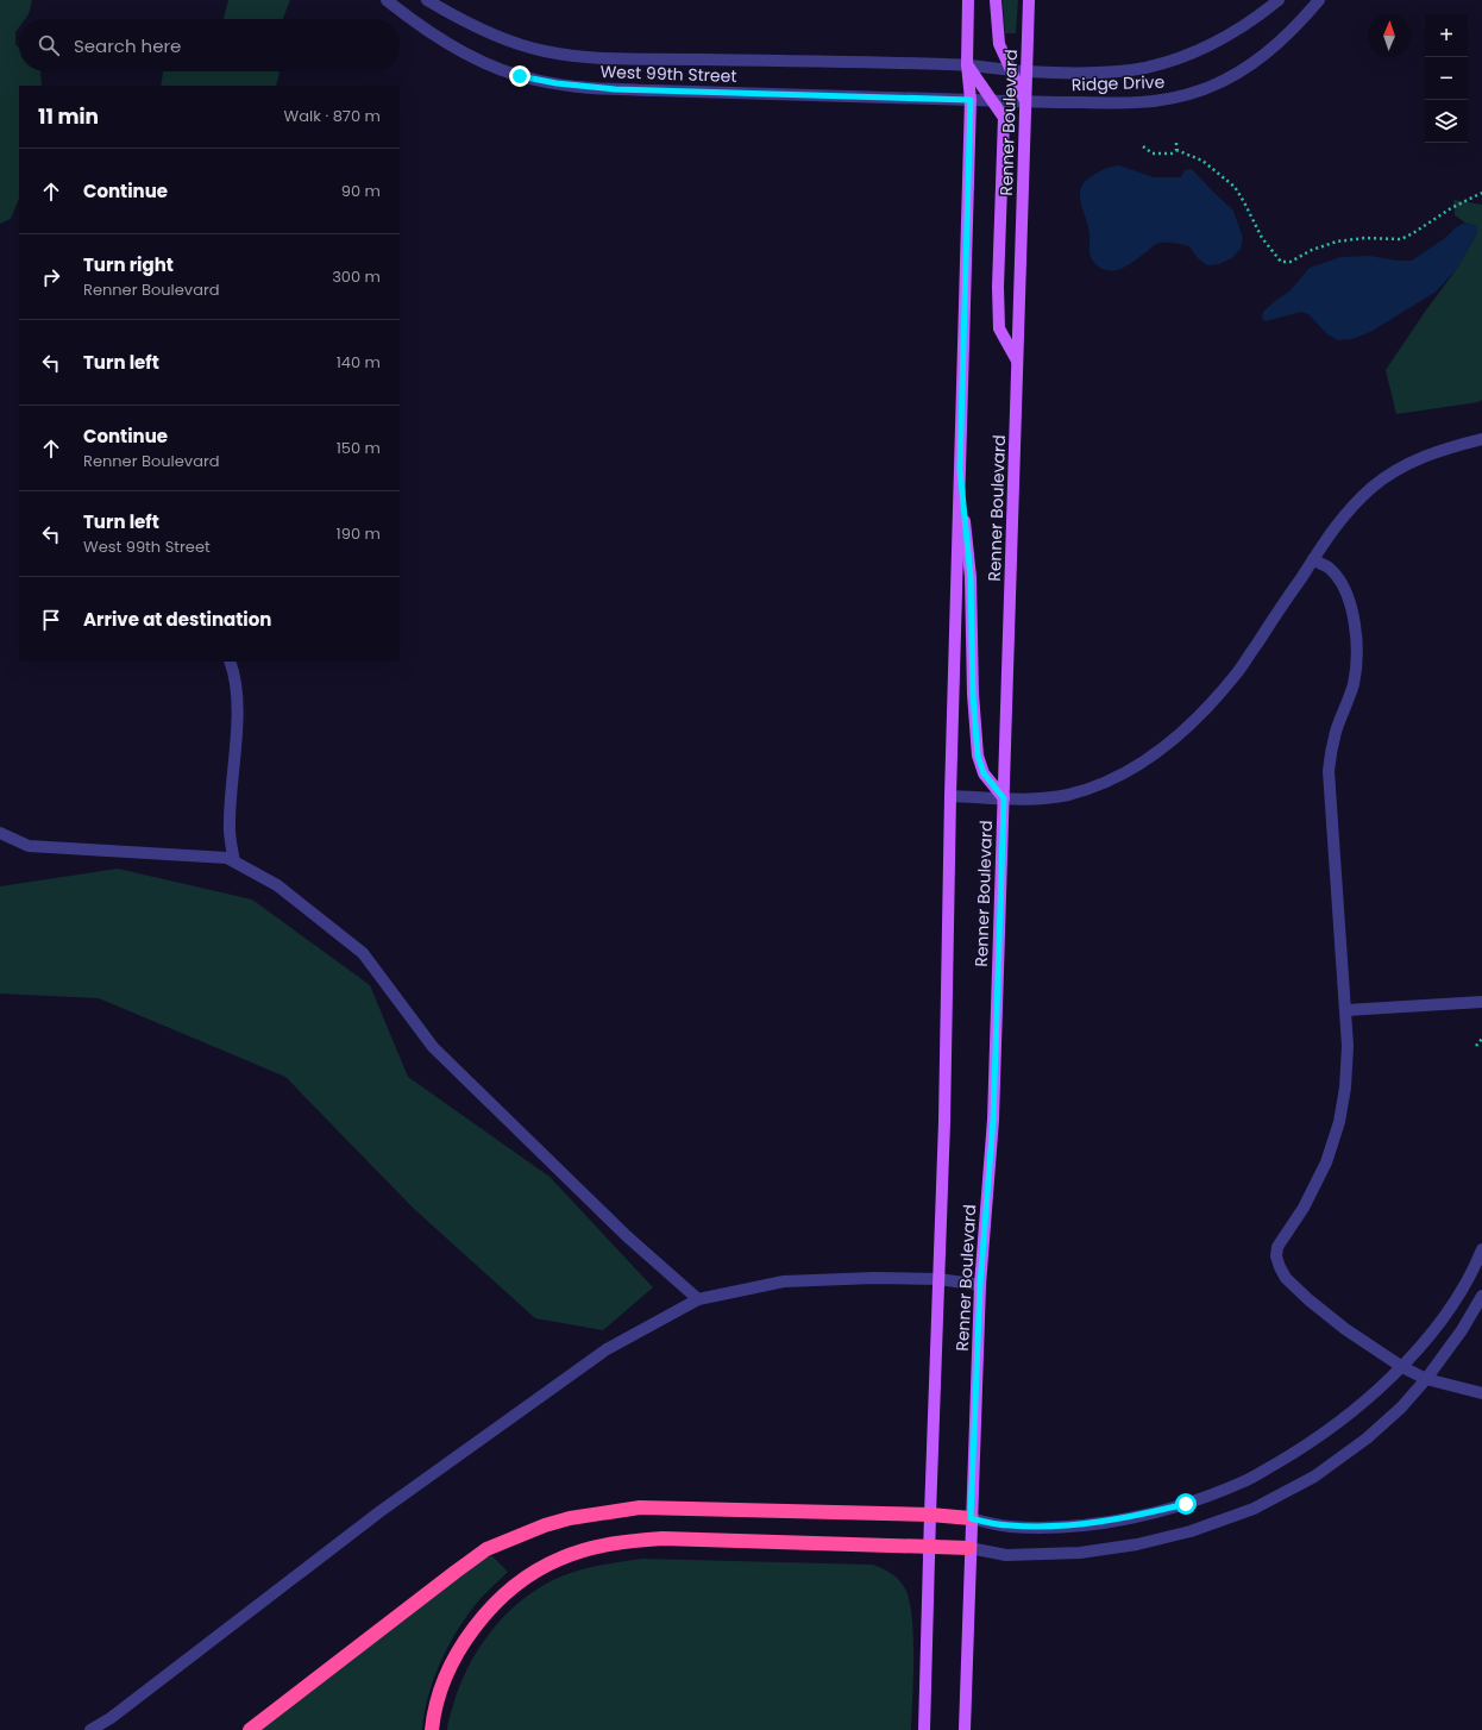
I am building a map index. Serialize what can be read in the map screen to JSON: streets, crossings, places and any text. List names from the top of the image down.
{
  "streets": {
    "main road": ["Renner Boulevard"],
    "street": ["West 99th Street", "Ridge Drive"]
  },
  "crossings": [
    ["West 99th Street", "Ridge Drive"],
    ["West 99th Street", "Renner Boulevard"],
    ["Ridge Drive", "Renner Boulevard"]
  ],
  "north": "top",
  "page": {
    "map_buttons": ["+", "−"],
    "search": "Search here",
    "heading": ["11 min", "Walk · 870 m"],
    "list": [
      ["Continue", "90 m"],
      ["Turn right", "Renner Boulevard", "300 m"],
      ["Turn left", "140 m"],
      ["Continue", "Renner Boulevard", "150 m"],
      ["Turn left", "West 99th Street", "190 m"],
      "Arrive at destination"
    ]
  }
}
